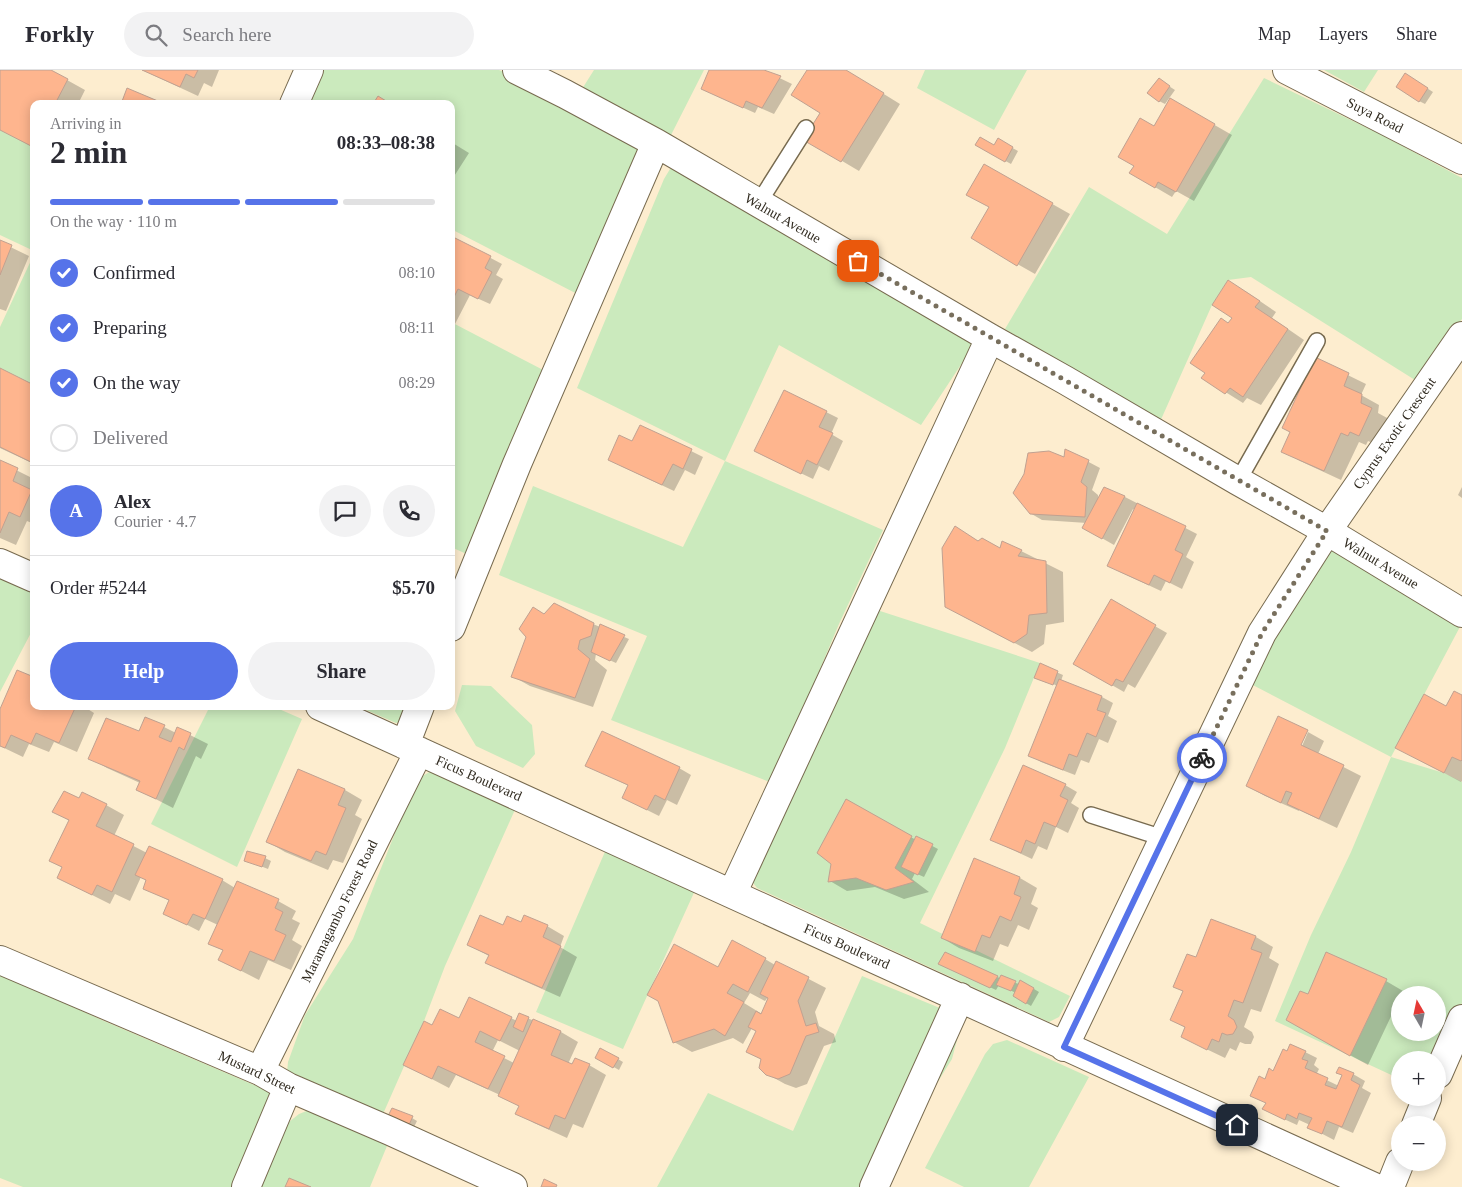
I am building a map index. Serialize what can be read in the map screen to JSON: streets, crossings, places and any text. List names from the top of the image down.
{
  "streets": {
    "street": [
      "Suya Road",
      "Walnut Avenue",
      "Cyprus Exotic Crescent",
      "Ficus Boulevard",
      "Maramagambo Forest Road",
      "Mustard Street"
    ]
  },
  "crossings": [
    ["Walnut Avenue", "Cyprus Exotic Crescent"],
    ["Cyprus Exotic Crescent", "Ficus Boulevard"],
    ["Ficus Boulevard", "Maramagambo Forest Road"],
    ["Maramagambo Forest Road", "Mustard Street"]
  ],
  "north": "top",
  "page": {
    "header": "Forkly",
    "search": "Search here",
    "nav": ["Map", "Layers", "Share"],
    "heading": ["2 min", "Arriving in", "08:33–08:38"],
    "panel": [
      "Alex",
      "Courier · 4.7",
      "Order #5244",
      "$5.70"
    ],
    "bar": "On the way · 110 m",
    "list": [
      ["Confirmed", "08:10"],
      ["Preparing", "08:11"],
      ["On the way", "08:29"],
      "Delivered"
    ],
    "round": "A",
    "buttons": ["Help", "Share"],
    "map_buttons": ["+", "−"]
  }
}
